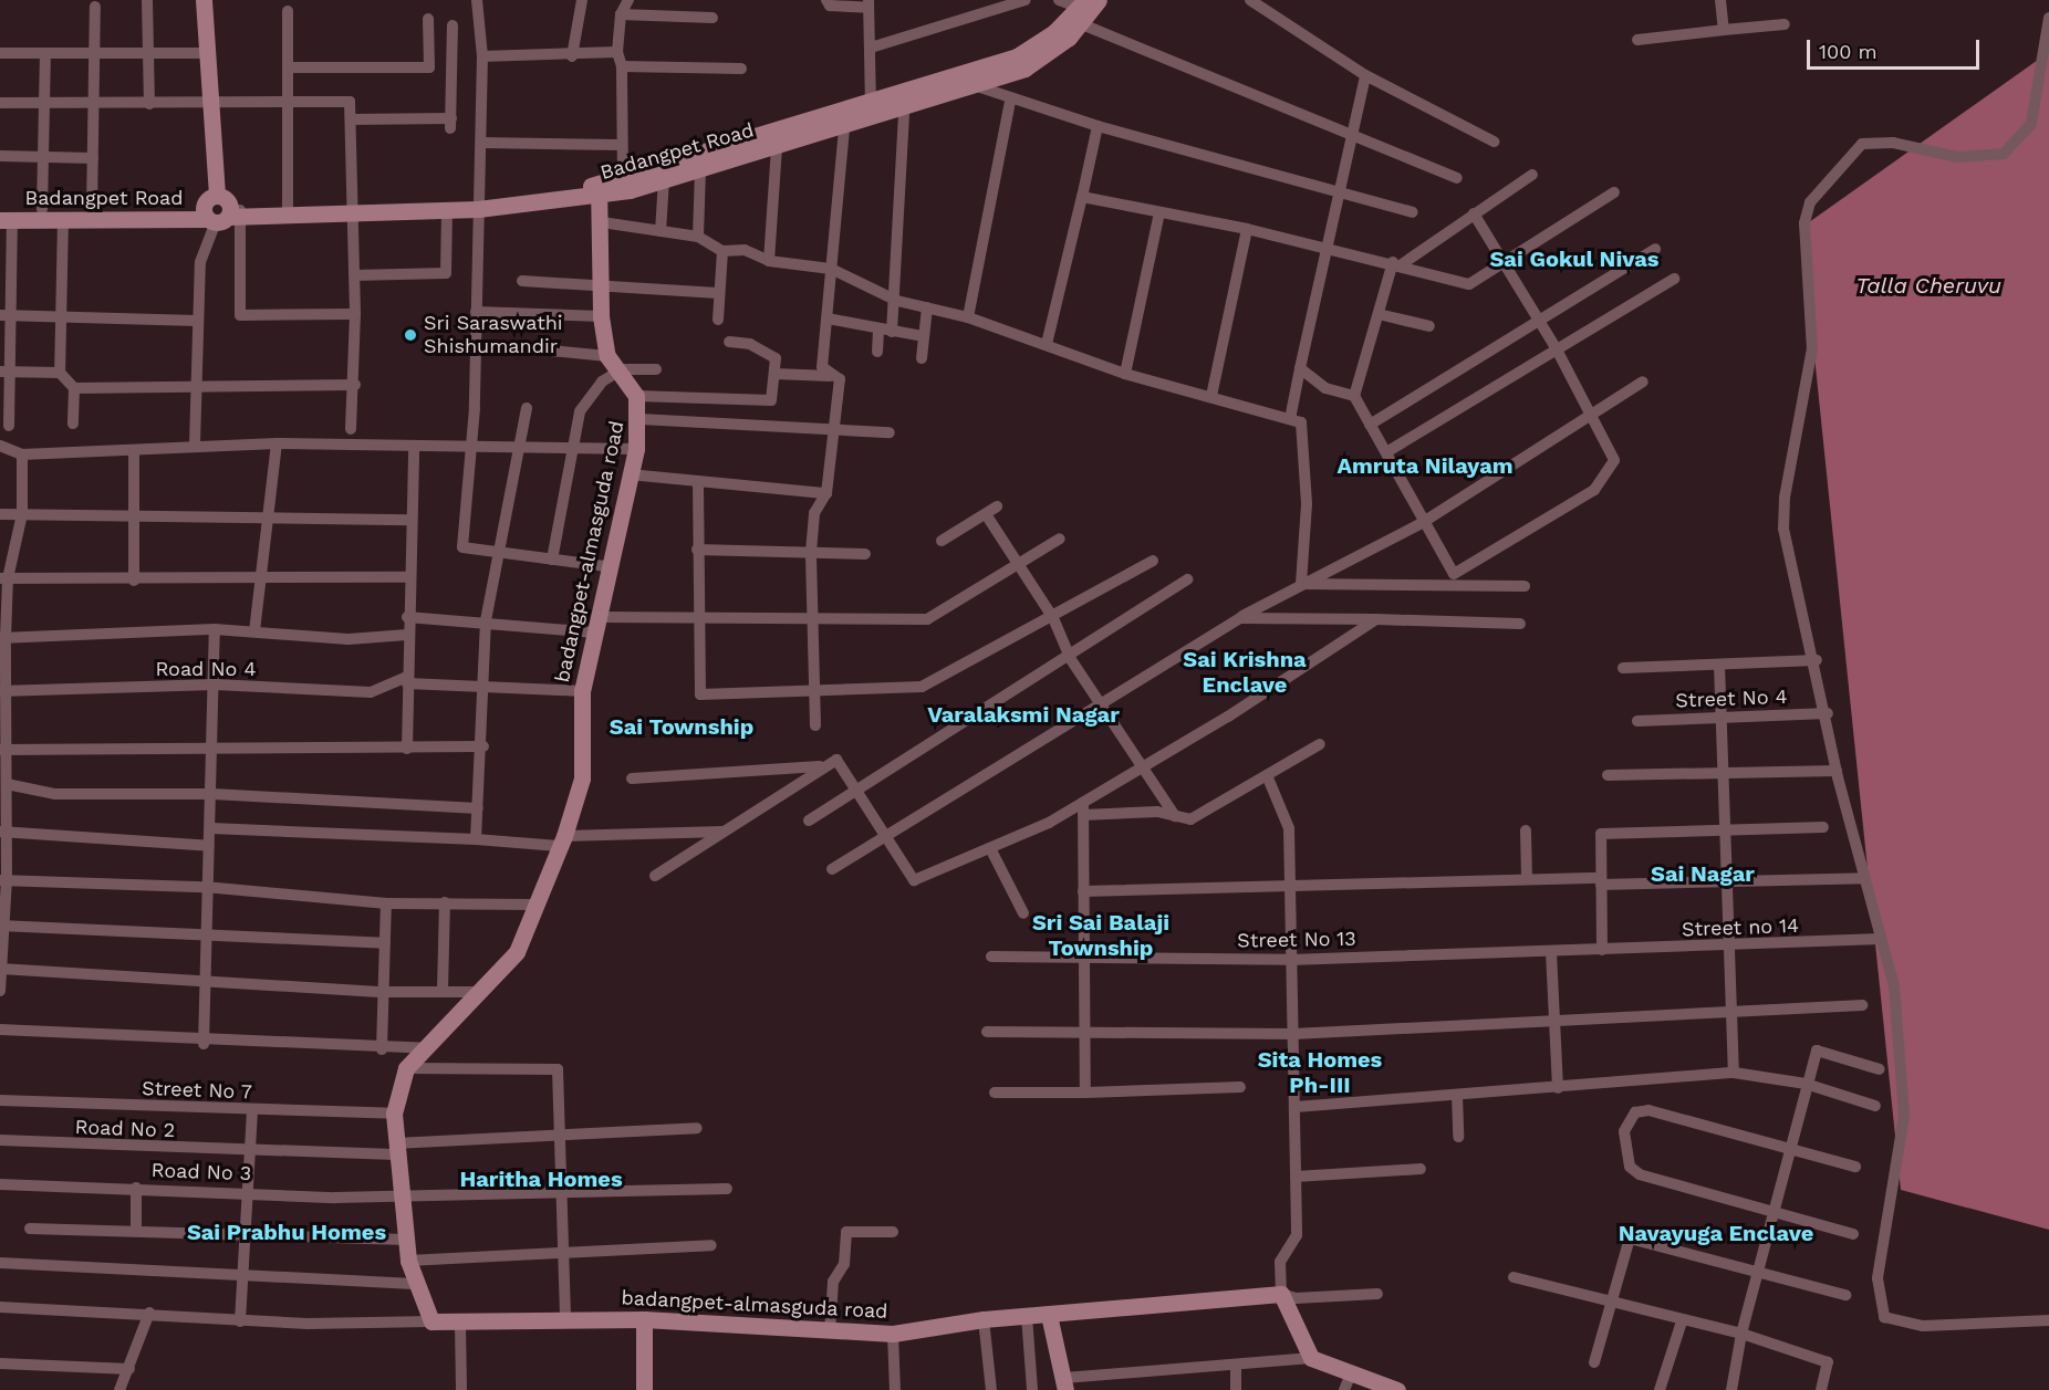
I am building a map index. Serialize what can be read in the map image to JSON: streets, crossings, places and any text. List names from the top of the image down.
{
  "streets": {
    "street": [
      "Badangpet Road",
      "badangpet-almasguda road",
      "Road No 4",
      "Street No 4",
      "Street no 14",
      "Street No 13",
      "Street No 7",
      "Road No 2",
      "Road No 3"
    ]
  },
  "crossings": [
    ["Street no 14", "Street No 13"]
  ],
  "districts": [
    "Sai Gokul Nivas",
    "Amruta Nilayam",
    "Sai Krishna Enclave",
    "Varalaksmi Nagar",
    "Sai Township",
    "Sai Nagar",
    "Sri Sai Balaji Township",
    "Sita Homes Ph-III",
    "Haritha Homes",
    "Sai Prabhu Homes",
    "Navayuga Enclave"
  ],
  "water": ["Talla Cheruvu"],
  "places": ["Sri Saraswathi Shishumandir"],
  "scale_bar": "100 m"
}
